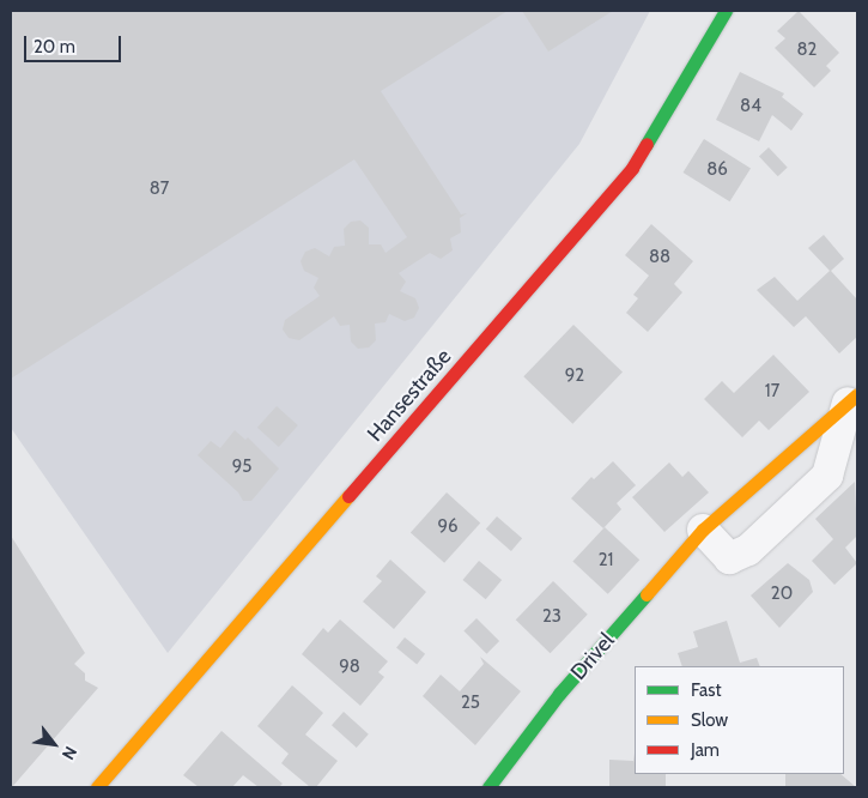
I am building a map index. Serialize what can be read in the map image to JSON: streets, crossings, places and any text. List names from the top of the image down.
{
  "streets": {
    "street": ["Hansestraße", "Drivel"]
  },
  "house_numbers": [
    "82",
    "84",
    "86",
    "87",
    "88",
    "92",
    "17",
    "95",
    "96",
    "21",
    "20",
    "23",
    "98",
    "25"
  ],
  "legend": ["Fast", "Slow", "Jam"],
  "scale_bar": "20 m",
  "north": "bottom right"
}
